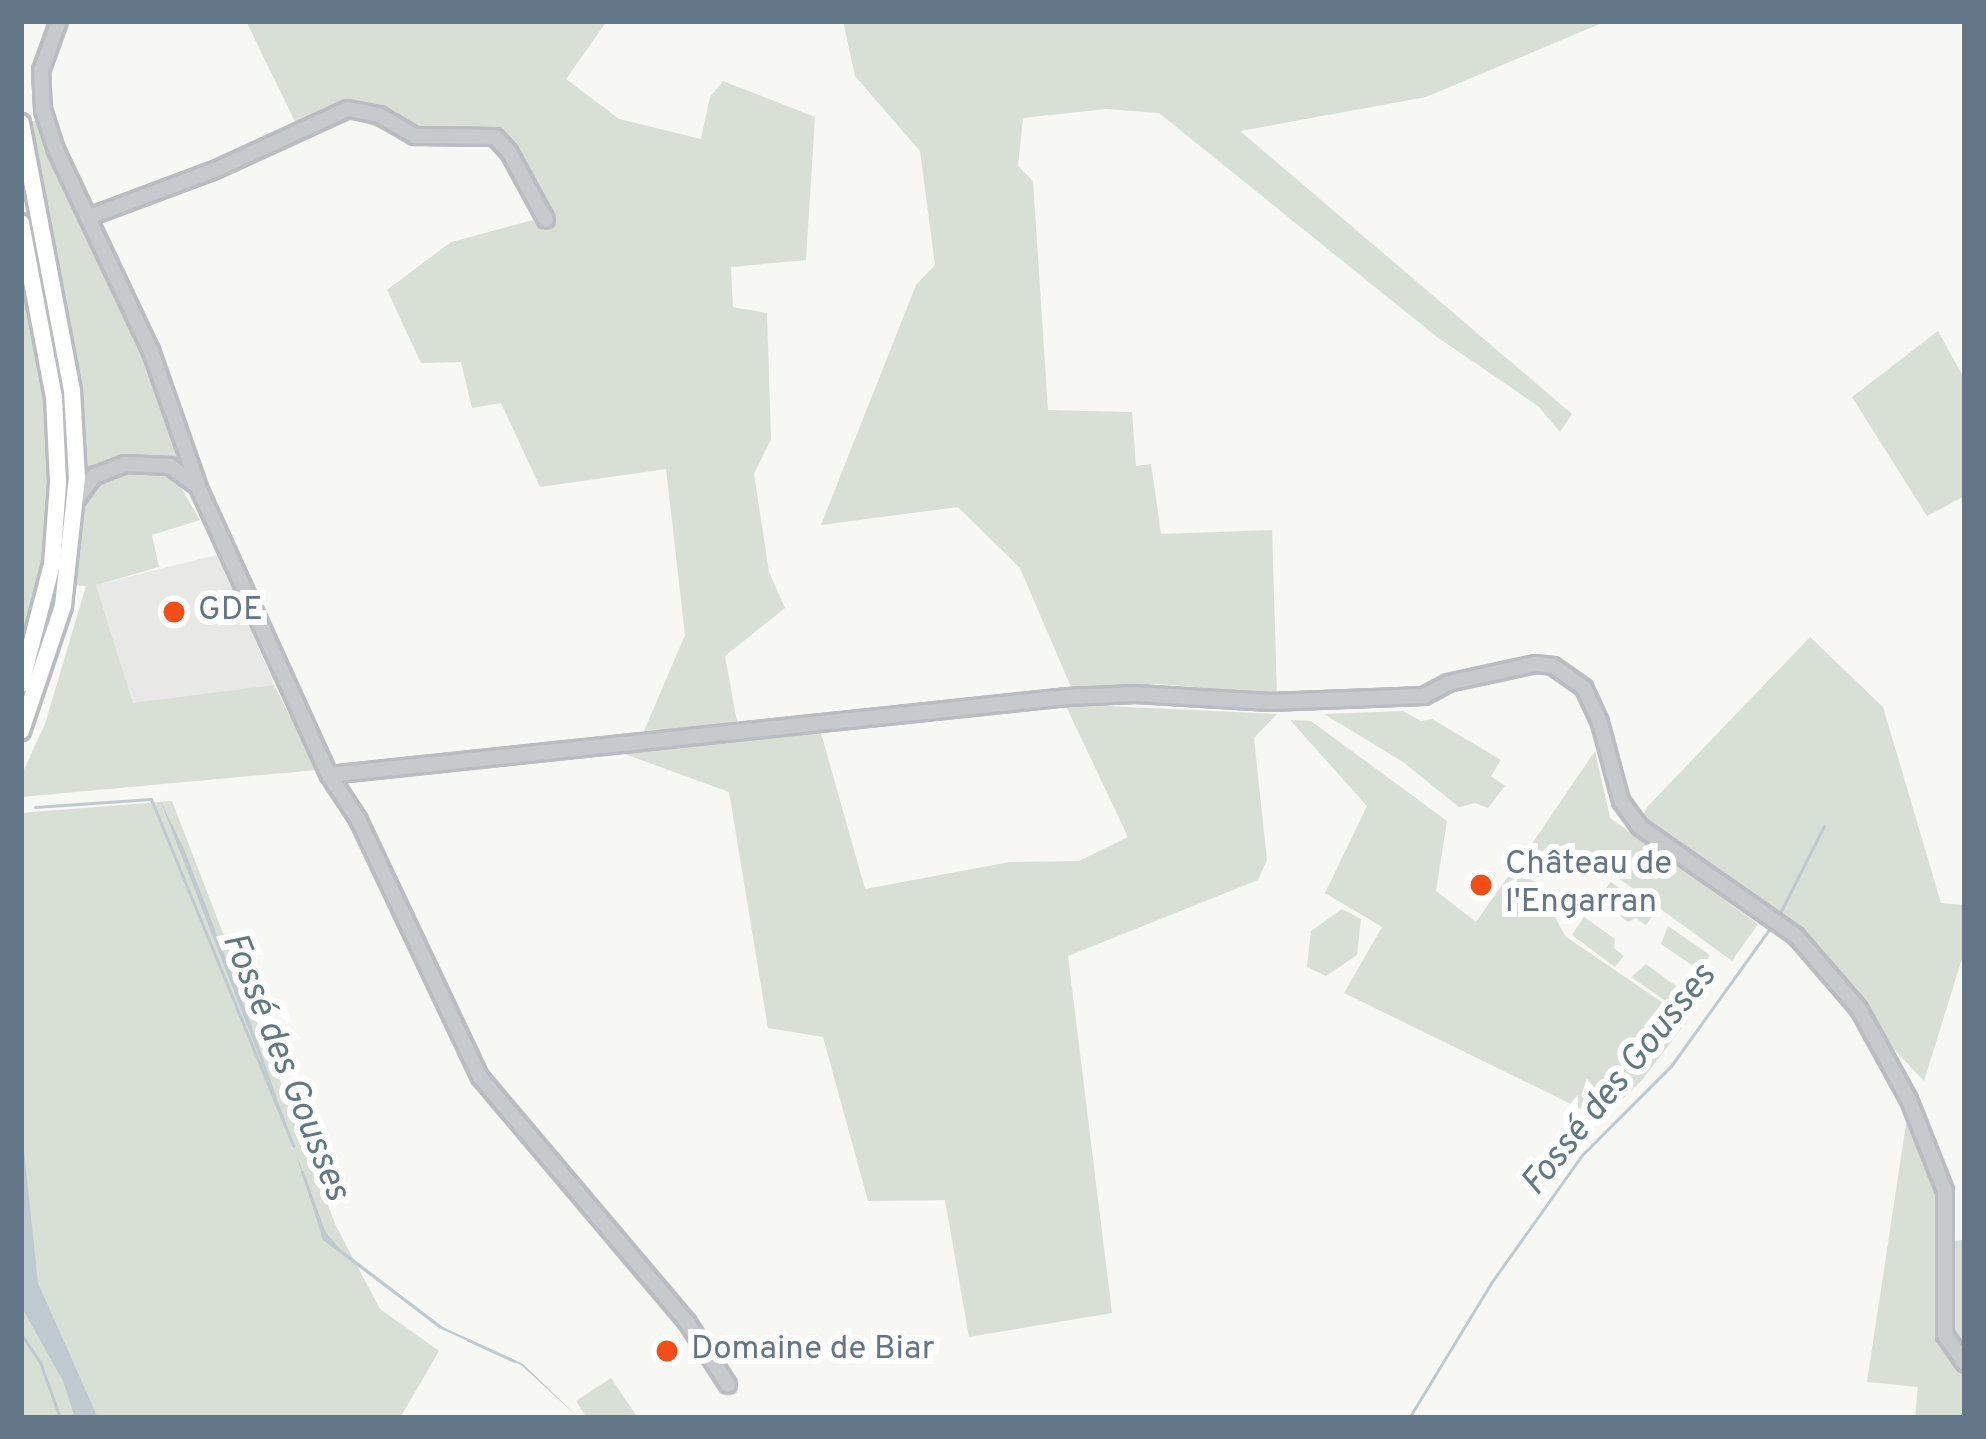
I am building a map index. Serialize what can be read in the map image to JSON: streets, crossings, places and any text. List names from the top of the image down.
{
  "water": ["Fossé des Gousses"],
  "places": ["GDE", "Château de l'Engarran", "Domaine de Biar"]
}
